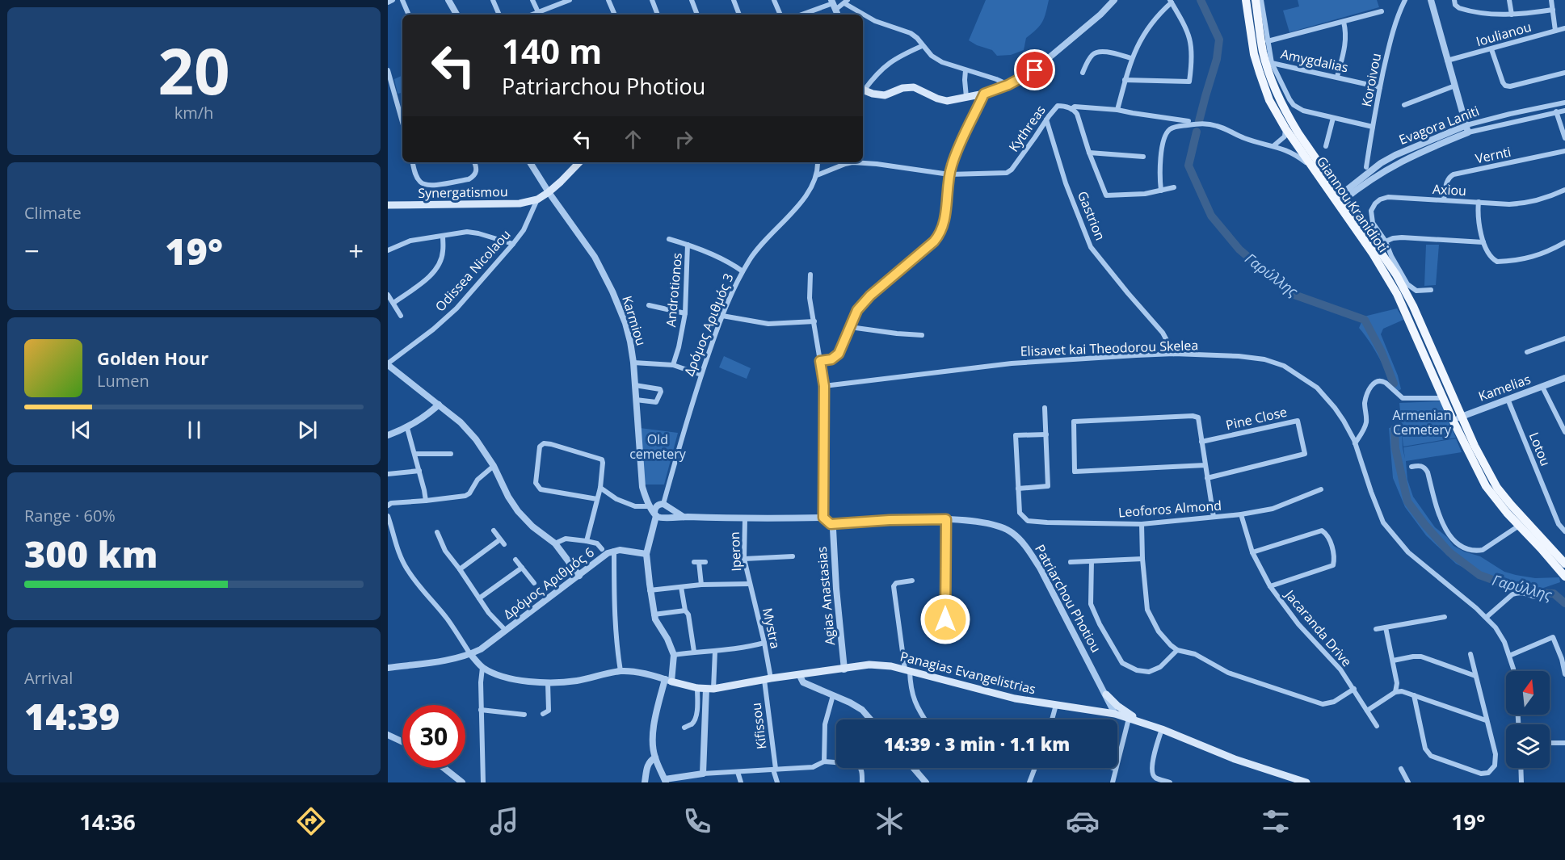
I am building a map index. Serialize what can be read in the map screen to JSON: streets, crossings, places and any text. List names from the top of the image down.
{
  "streets": {
    "main road": ["Synergatismou", "Giannou Kranidioti", "Panagias Evangelistrias"],
    "street": [
      "Ioulianou",
      "Amygdalias",
      "Koroivou",
      "Evagora Laniti",
      "Kythreas",
      "Vernti",
      "Axiou",
      "Gastrion",
      "Odissea Nicolaou",
      "Androtionos",
      "Karmiou",
      "Δρόμος Αριθμός 3",
      "Elisavet kai Theodorou Skelea",
      "Kamelias",
      "Pine Close",
      "Lotou",
      "Leoforos Almond",
      "Iperon",
      "Δρόμος Αριθμός 6",
      "Agias Anastasias",
      "Patriarchou Photiou",
      "Mystra",
      "Jacaranda Drive",
      "Kifissou"
    ]
  },
  "crossings": [
    ["Amygdalias", "Koroivou"],
    ["Evagora Laniti", "Giannou Kranidioti"],
    ["Kythreas", "Gastrion"],
    ["Vernti", "Axiou"],
    ["Synergatismou", "Odissea Nicolaou"],
    ["Giannou Kranidioti", "Kamelias"],
    ["Gastrion", "Elisavet kai Theodorou Skelea"],
    ["Karmiou", "Δρόμος Αριθμός 3"],
    ["Δρόμος Αριθμός 3", "Δρόμος Αριθμός 6"],
    ["Kamelias", "Lotou"],
    ["Leoforos Almond", "Jacaranda Drive"],
    ["Iperon", "Mystra"],
    ["Agias Anastasias", "Patriarchou Photiou"],
    ["Agias Anastasias", "Panagias Evangelistrias"],
    ["Patriarchou Photiou", "Panagias Evangelistrias"],
    ["Mystra", "Panagias Evangelistrias"],
    ["Mystra", "Kifissou"],
    ["Panagias Evangelistrias", "Kifissou"]
  ],
  "water": ["Γαρύλλης"],
  "parks": ["Armenian Cemetery", "Old cemetery"],
  "north": "top",
  "page": {
    "tile": [
      ["20", "km/h"],
      "Climate",
      ["Range · 60%", "300 km"],
      ["Arrival", "14:39"]
    ],
    "turn": ["140 m", "Patriarchou Photiou"],
    "heat": ["−", "19°", "+"],
    "song": ["Golden Hour", "Lumen"],
    "limit": "30",
    "trip": "14:39 · 3 min · 1.1 km",
    "tabs": ["14:36", "19°"]
  }
}
